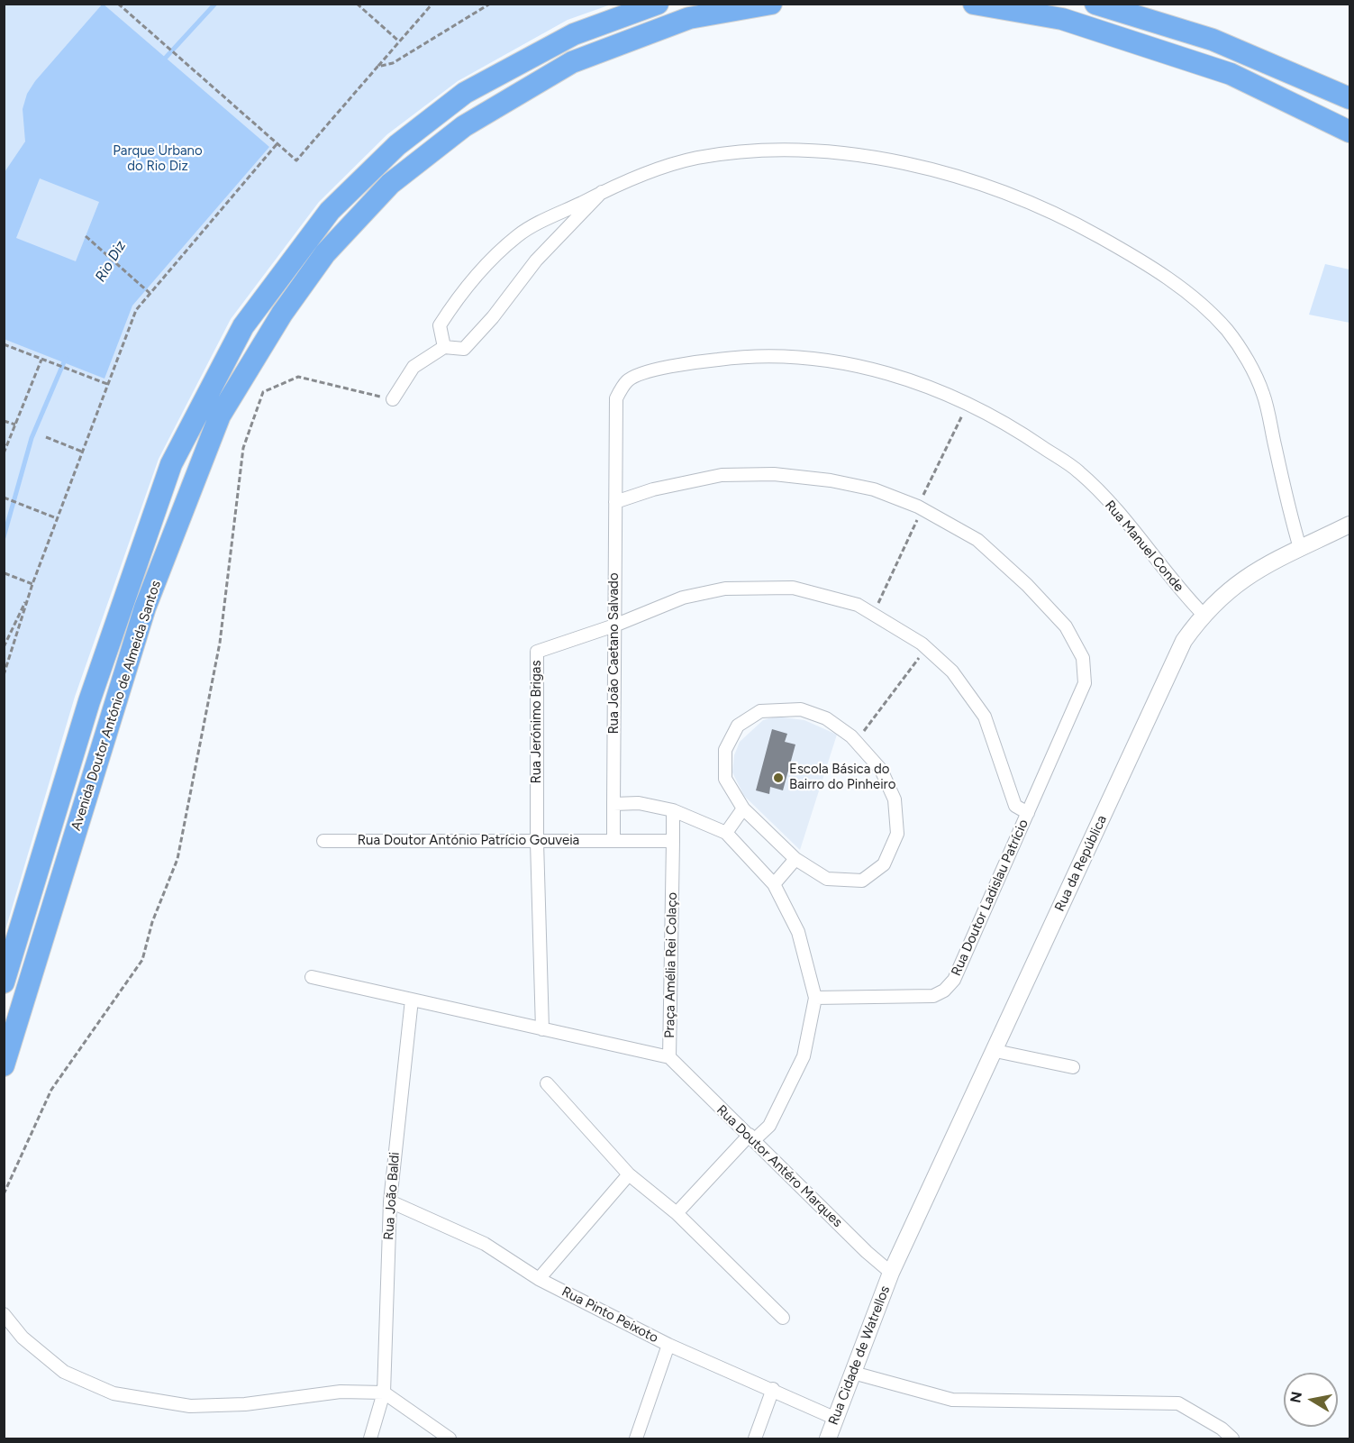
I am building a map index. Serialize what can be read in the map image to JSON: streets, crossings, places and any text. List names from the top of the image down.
{
  "streets": {
    "highway": ["Avenida Doutor António de Almeida Santos"],
    "street": [
      "Rua Manuel Conde",
      "Rua João Caetano Salvado",
      "Rua Jerónimo Brigas",
      "Rua Doutor António Patrício Gouveia",
      "Rua da República",
      "Rua Doutor Ladislau Patrício",
      "Praça Amélia Rei Colaço",
      "Rua Doutor Antéro Marques",
      "Rua João Baldi",
      "Rua Pinto Peixoto",
      "Rua Cidade de Watrellos"
    ]
  },
  "crossings": [
    ["Rua Manuel Conde", "Rua João Caetano Salvado"],
    ["Rua Manuel Conde", "Rua da República"],
    ["Rua João Caetano Salvado", "Rua Jerónimo Brigas"],
    ["Rua Jerónimo Brigas", "Rua Doutor António Patrício Gouveia"],
    ["Rua Doutor António Patrício Gouveia", "Praça Amélia Rei Colaço"],
    ["Rua da República", "Rua Doutor Antéro Marques"],
    ["Rua da República", "Rua Cidade de Watrellos"],
    ["Praça Amélia Rei Colaço", "Rua Doutor Antéro Marques"],
    ["Praça Amélia Rei Colaço", "Rua João Baldi"],
    ["Rua Doutor Antéro Marques", "Rua Cidade de Watrellos"],
    ["Rua João Baldi", "Rua Pinto Peixoto"],
    ["Rua Pinto Peixoto", "Rua Cidade de Watrellos"]
  ],
  "water": ["Rio Diz"],
  "parks": ["Parque Urbano do Rio Diz"],
  "places": ["Escola Básica do Bairro do Pinheiro"],
  "north": "left"
}
